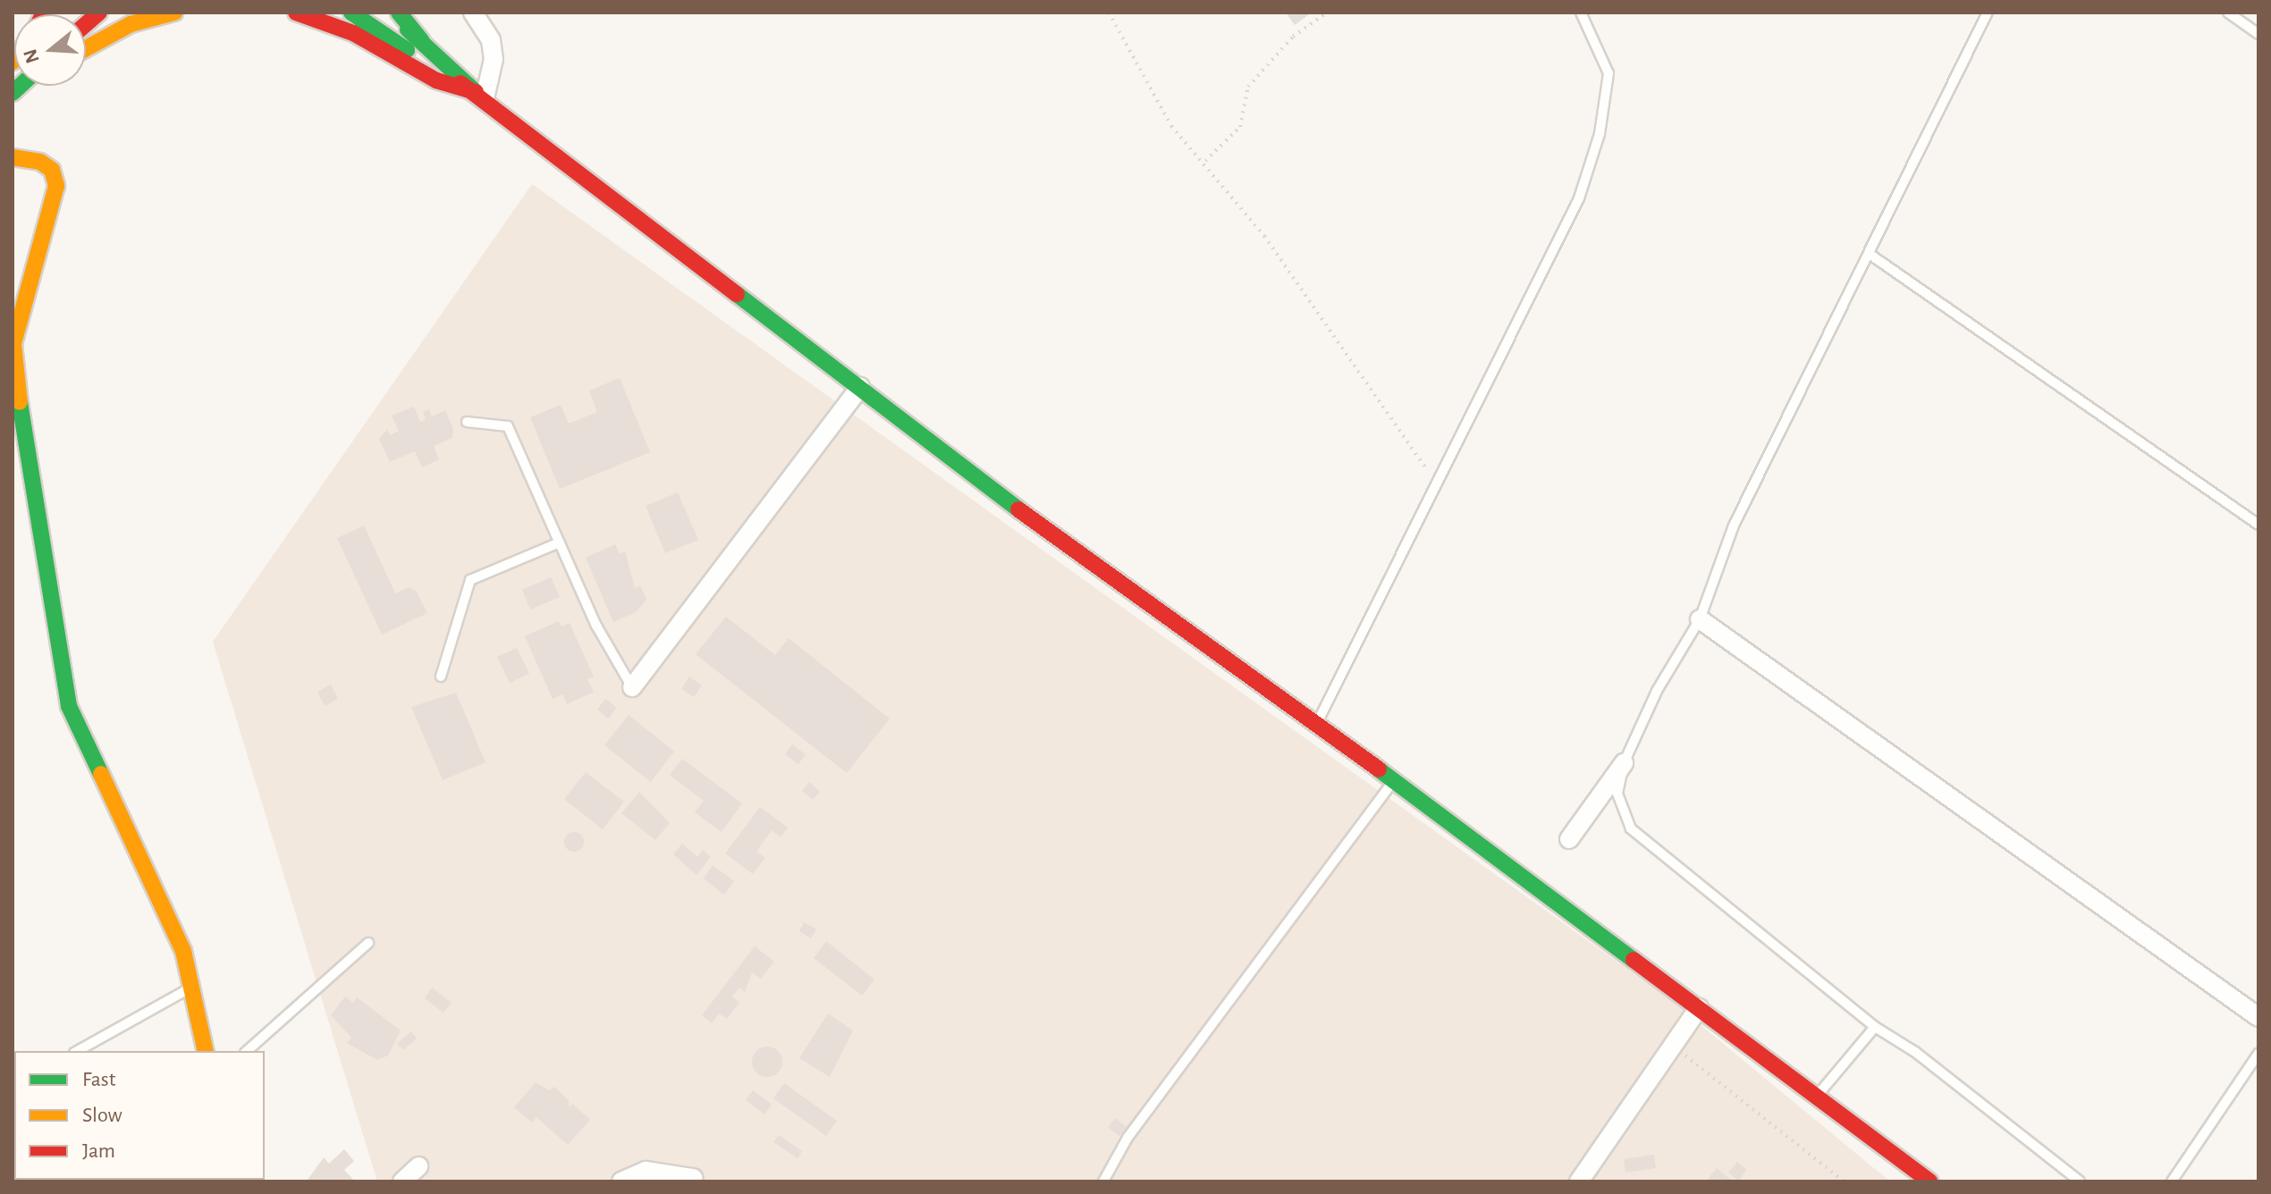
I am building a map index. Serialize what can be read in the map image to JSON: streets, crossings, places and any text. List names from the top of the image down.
{
  "legend": ["Fast", "Slow", "Jam"],
  "north": "left"
}
